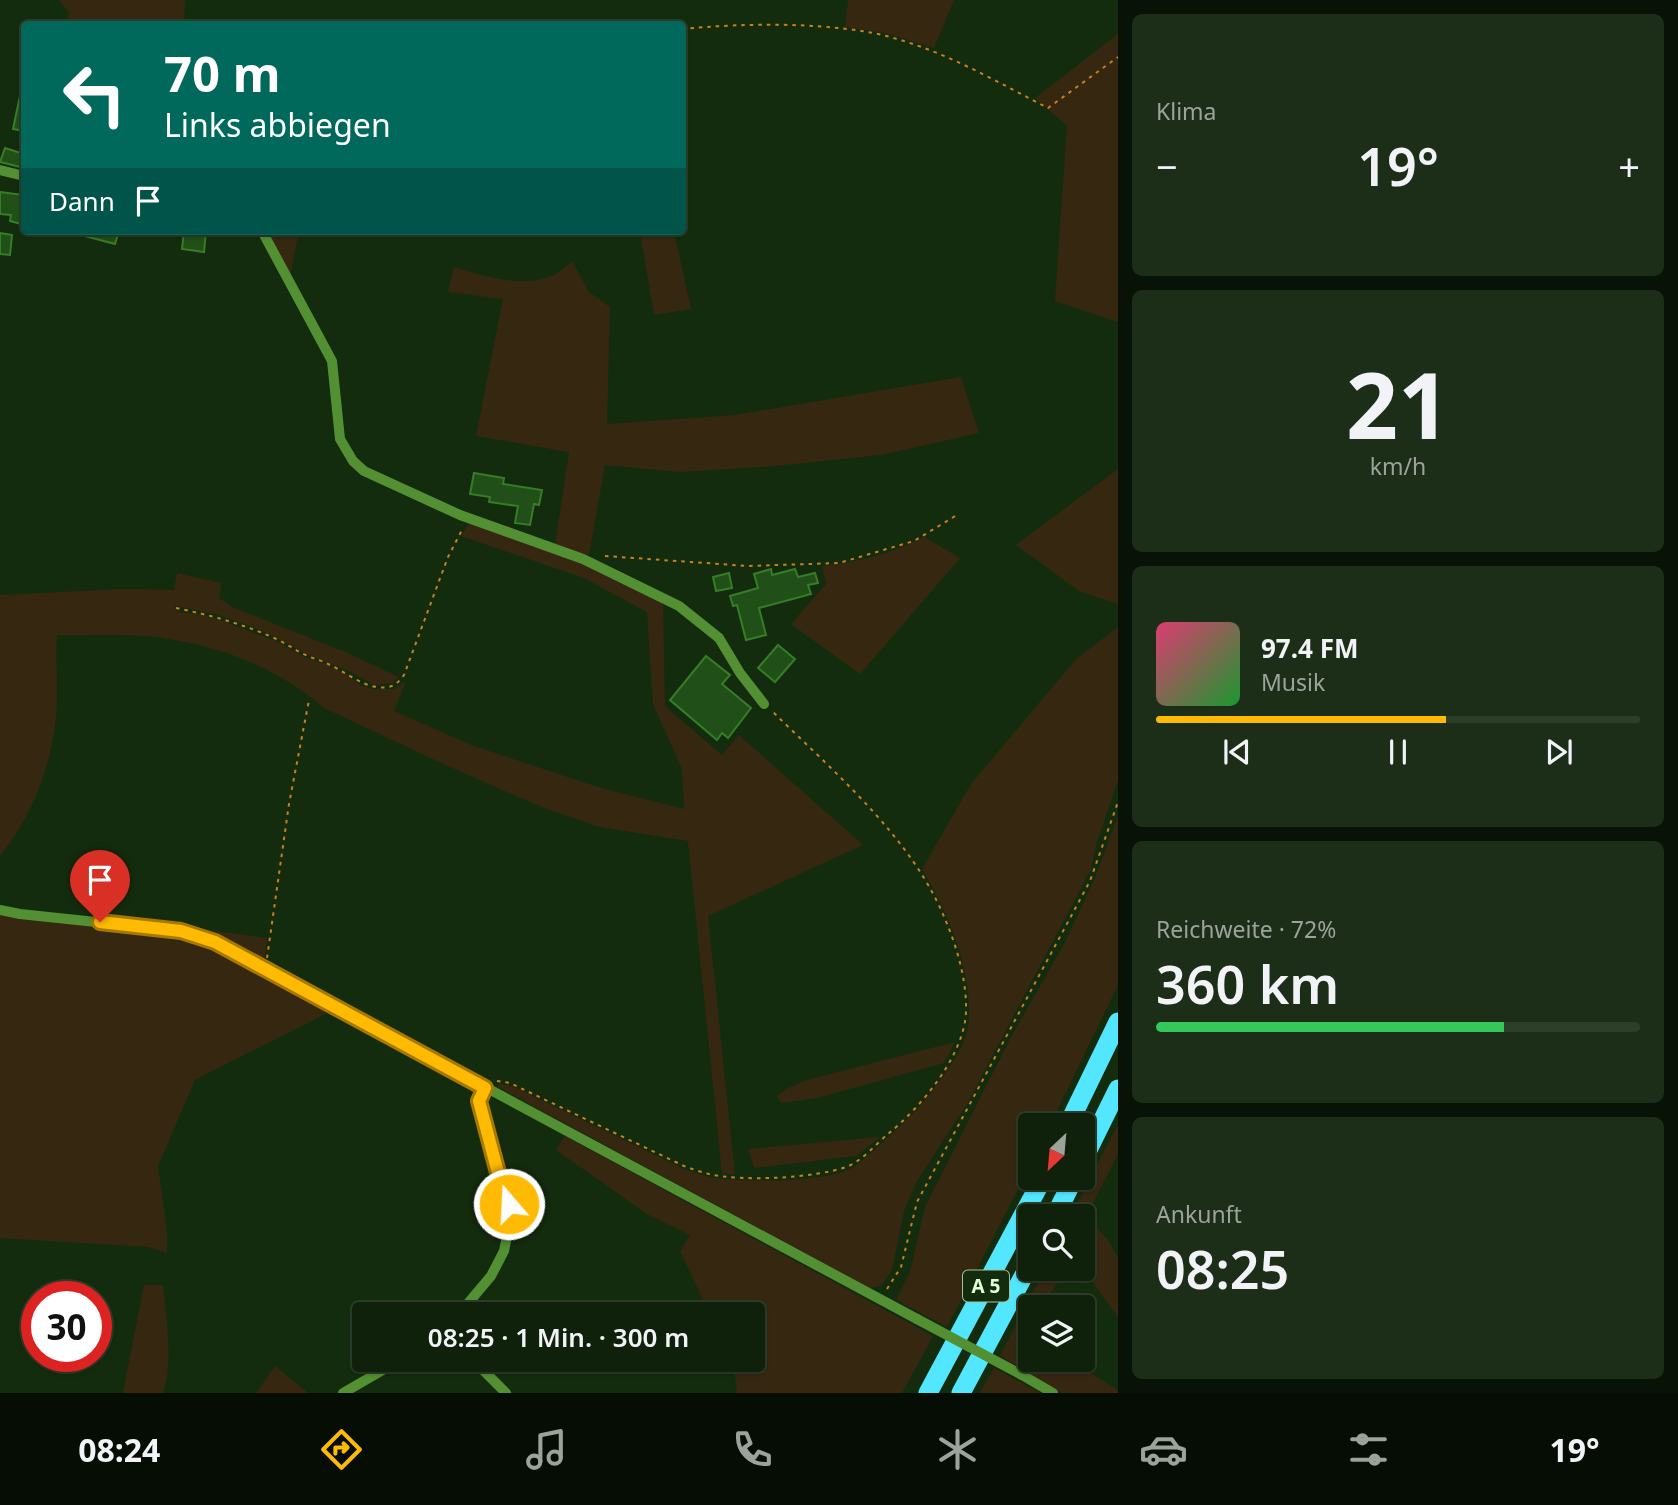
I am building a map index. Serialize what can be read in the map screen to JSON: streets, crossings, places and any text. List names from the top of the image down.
{
  "streets": {
    "highway": ["A 5"]
  },
  "north": "bottom left",
  "page": {
    "tile": [
      "Klima",
      ["21", "km/h"],
      ["Reichweite · 72%", "360 km"],
      ["Ankunft", "08:25"]
    ],
    "turn": ["70 m", "Links abbiegen"],
    "heat": ["−", "19°", "+"],
    "then": "Dann",
    "song": ["97.4 FM", "Musik"],
    "limit": "30",
    "trip": "08:25 · 1 Min. · 300 m",
    "tabs": ["08:24", "19°"]
  }
}
